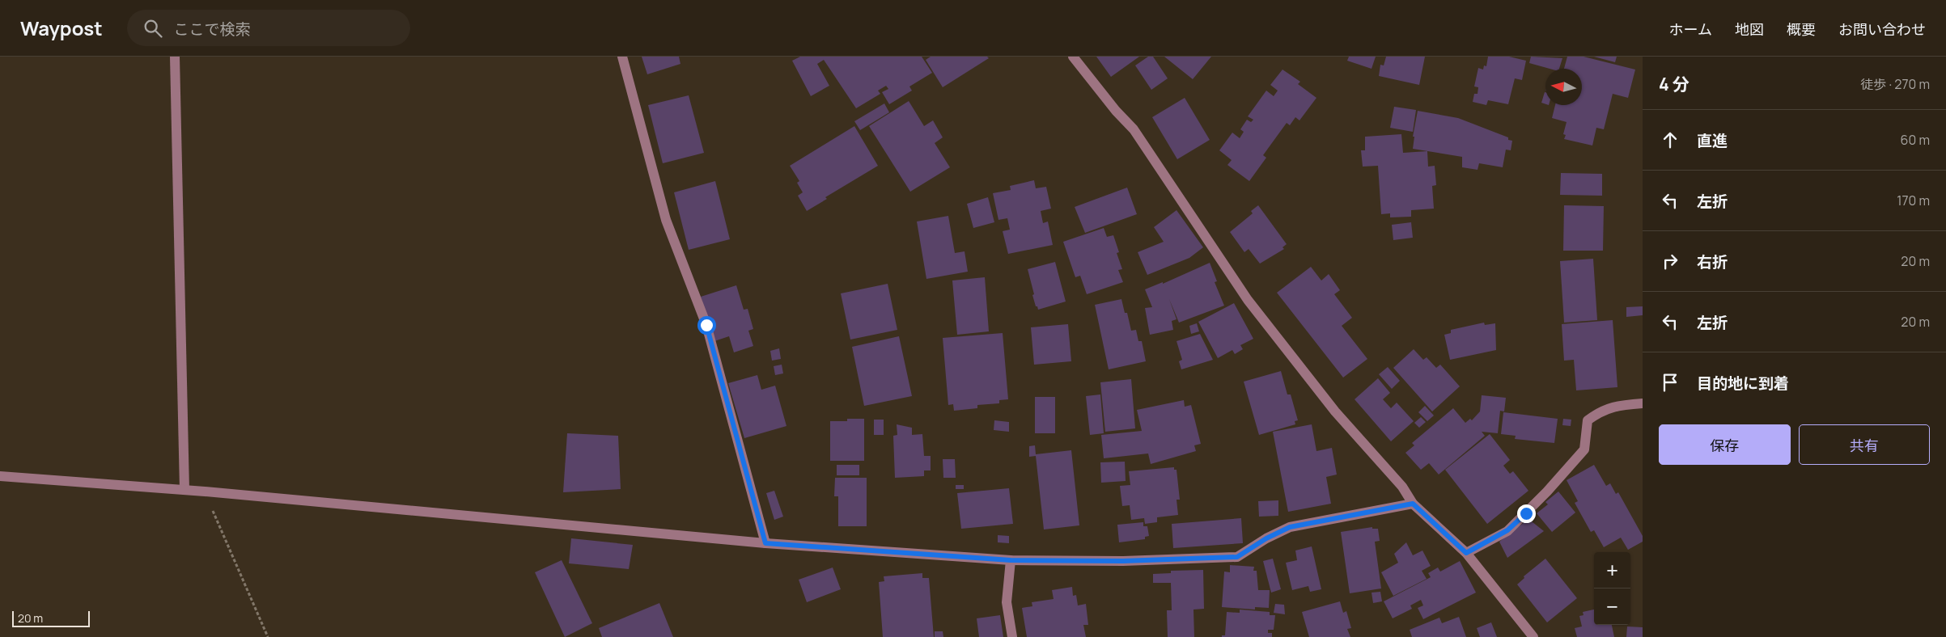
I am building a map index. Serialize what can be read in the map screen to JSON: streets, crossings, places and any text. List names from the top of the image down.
{
  "scale_bar": "20 m",
  "north": "left",
  "page": {
    "header": "Waypost",
    "search": "ここで検索",
    "nav": [
      "ホーム",
      "地図",
      "概要",
      "お問い合わせ"
    ],
    "heading": ["4 分", "徒歩 · 270 m"],
    "list": [
      ["直進", "60 m"],
      ["左折", "170 m"],
      ["右折", "20 m"],
      ["左折", "20 m"],
      "目的地に到着"
    ],
    "buttons": ["保存", "共有"],
    "map_buttons": ["+", "−"],
    "scale": "20 m"
  }
}
